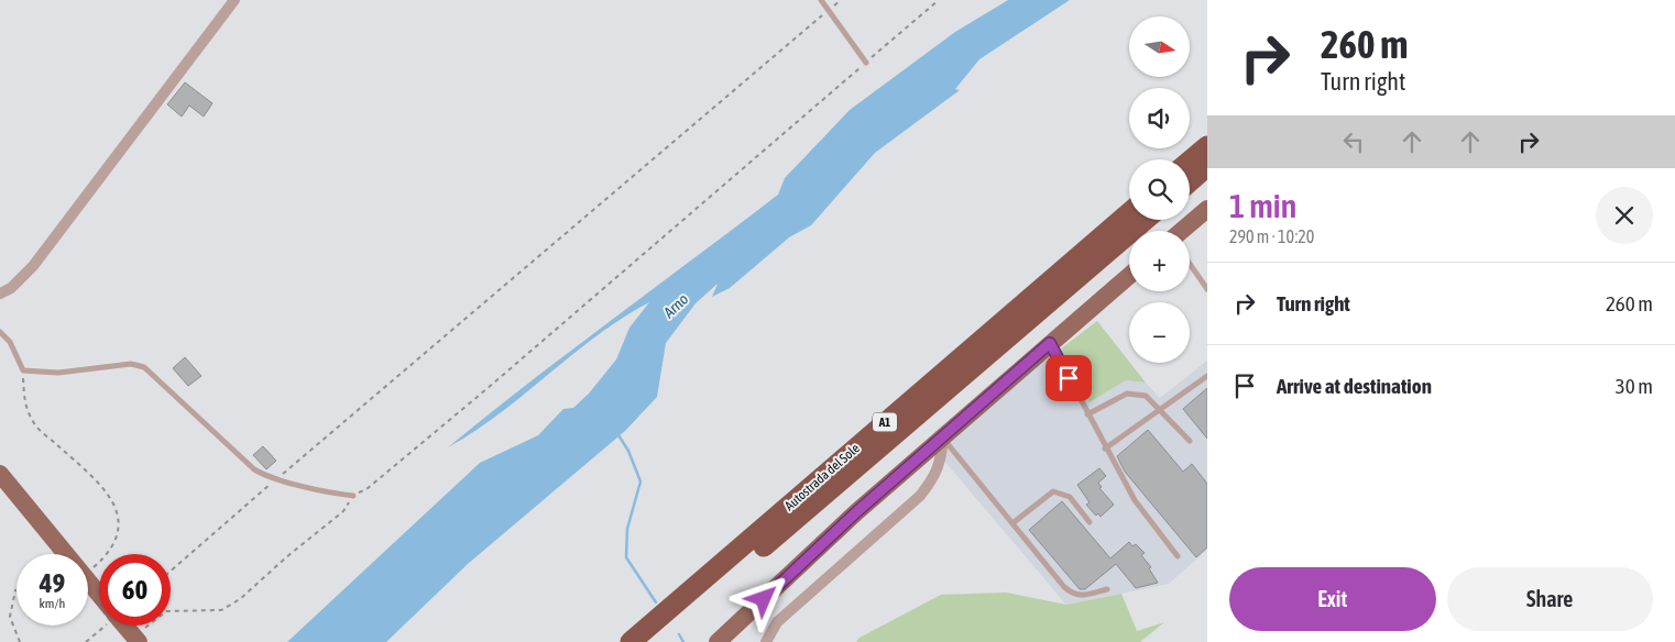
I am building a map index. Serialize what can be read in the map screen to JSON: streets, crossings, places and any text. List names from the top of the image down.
{
  "streets": {
    "highway": ["A1", "Autostrada del Sole"]
  },
  "water": ["Arno"],
  "north": "right",
  "page": {
    "turn": ["260 m", "Turn right"],
    "map_buttons": ["+", "−"],
    "heading": ["1 min", "290 m · 10:20"],
    "list": [
      {
        "name": "Turn right",
        "value": "260 m"
      },
      {
        "name": "Arrive at destination",
        "value": "30 m"
      }
    ],
    "speed": "49 km/h",
    "limit": "60",
    "buttons": ["Exit", "Share"]
  }
}
